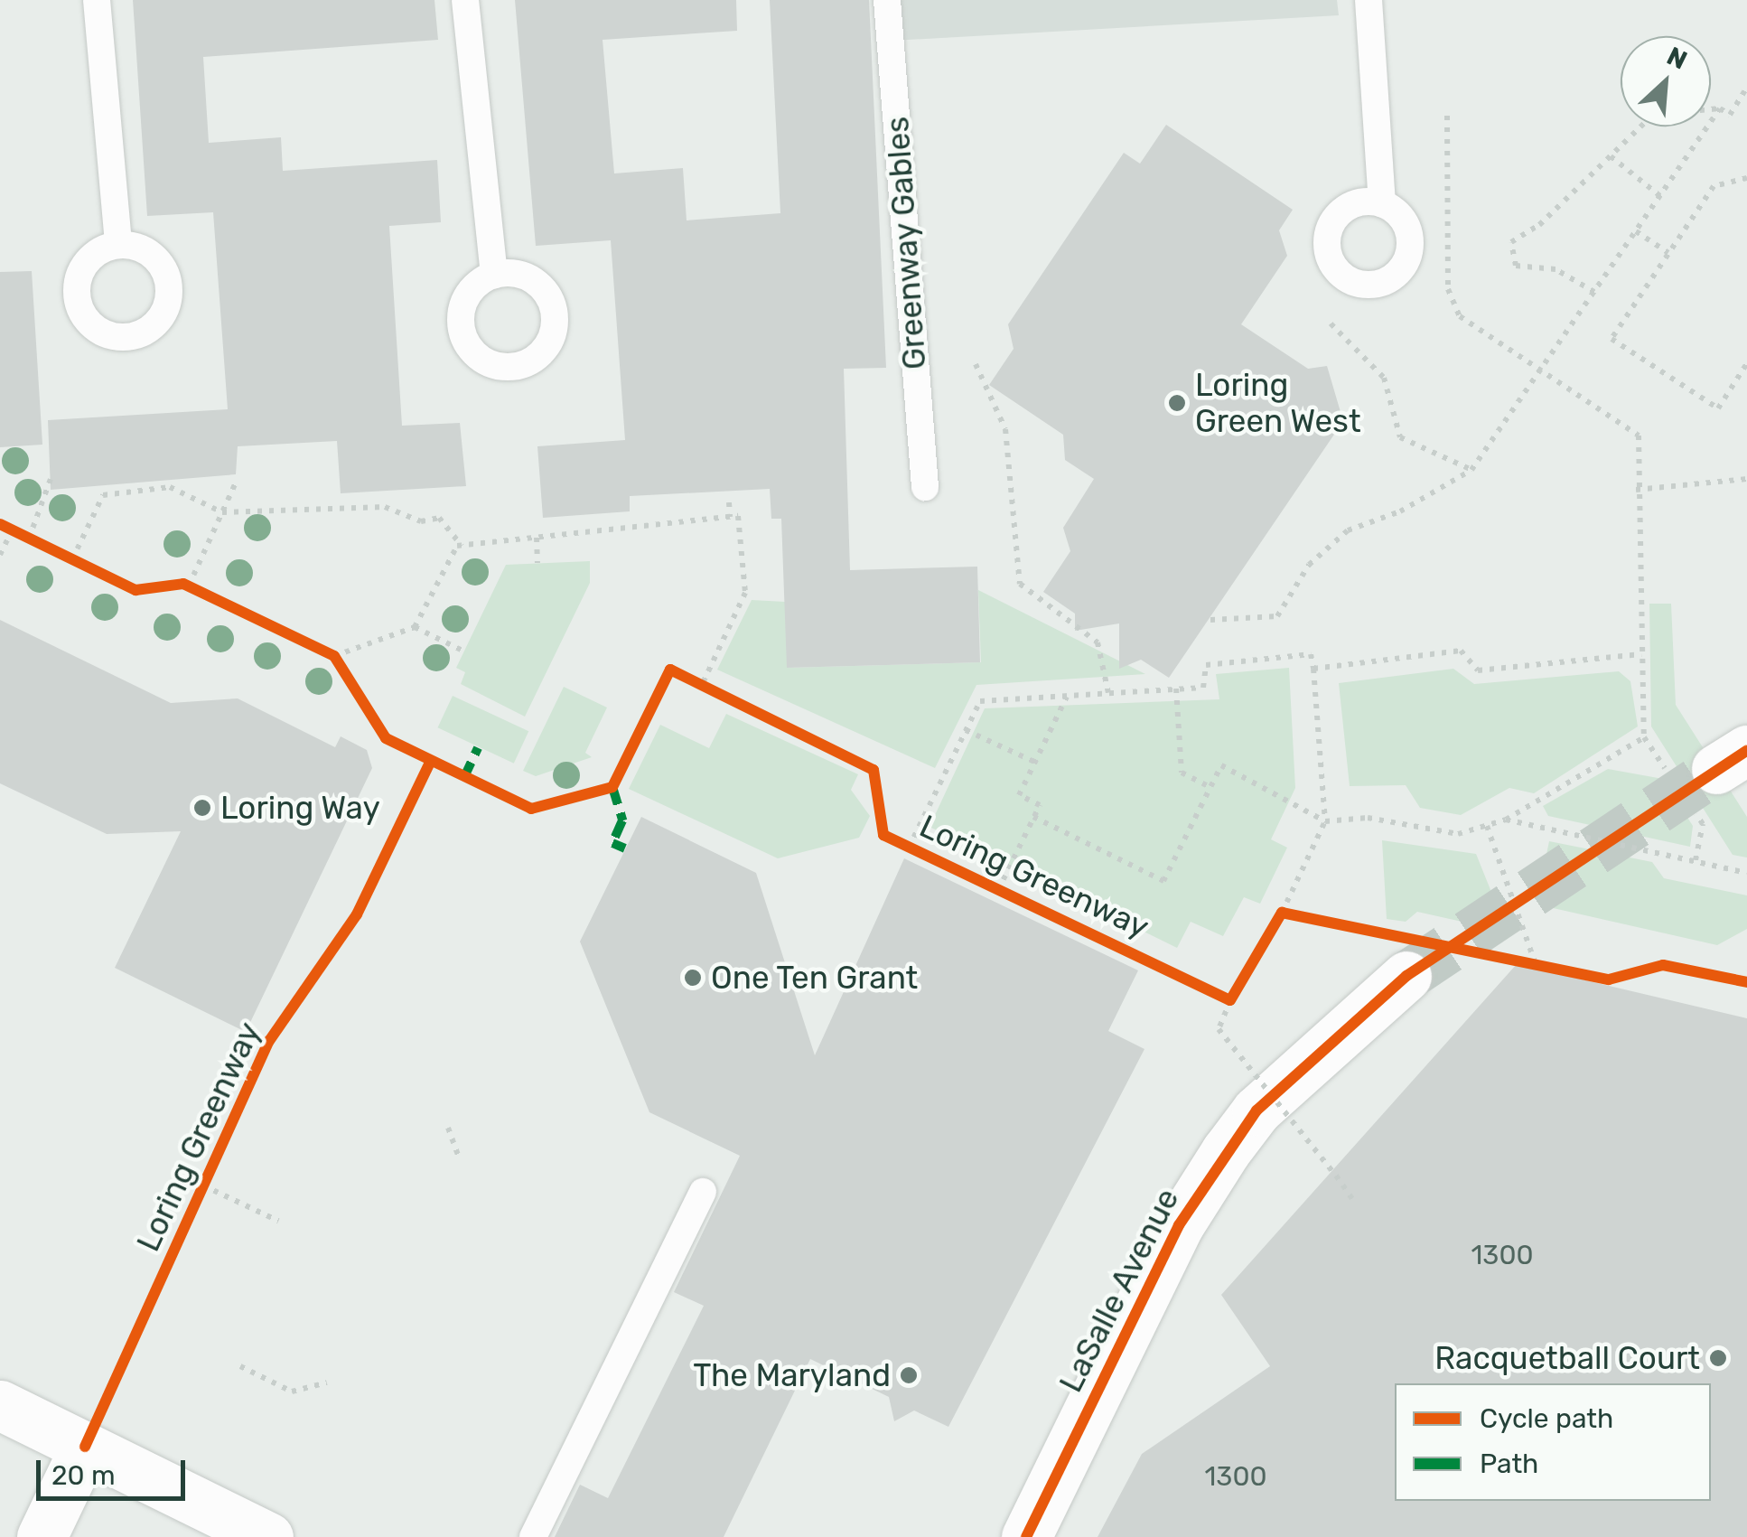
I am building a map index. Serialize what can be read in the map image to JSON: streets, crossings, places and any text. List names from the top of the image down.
{
  "streets": {
    "street": ["LaSalle Avenue"],
    "lane": ["Greenway Gables"],
    "cycle path": ["Loring Greenway"]
  },
  "places": [
    "Loring Green West",
    "Loring Way",
    "One Ten Grant",
    "Racquetball Court",
    "The Maryland"
  ],
  "house_numbers": ["1300", "1300"],
  "legend": ["Cycle path", "Path"],
  "scale_bar": "20 m",
  "north": "top right"
}
